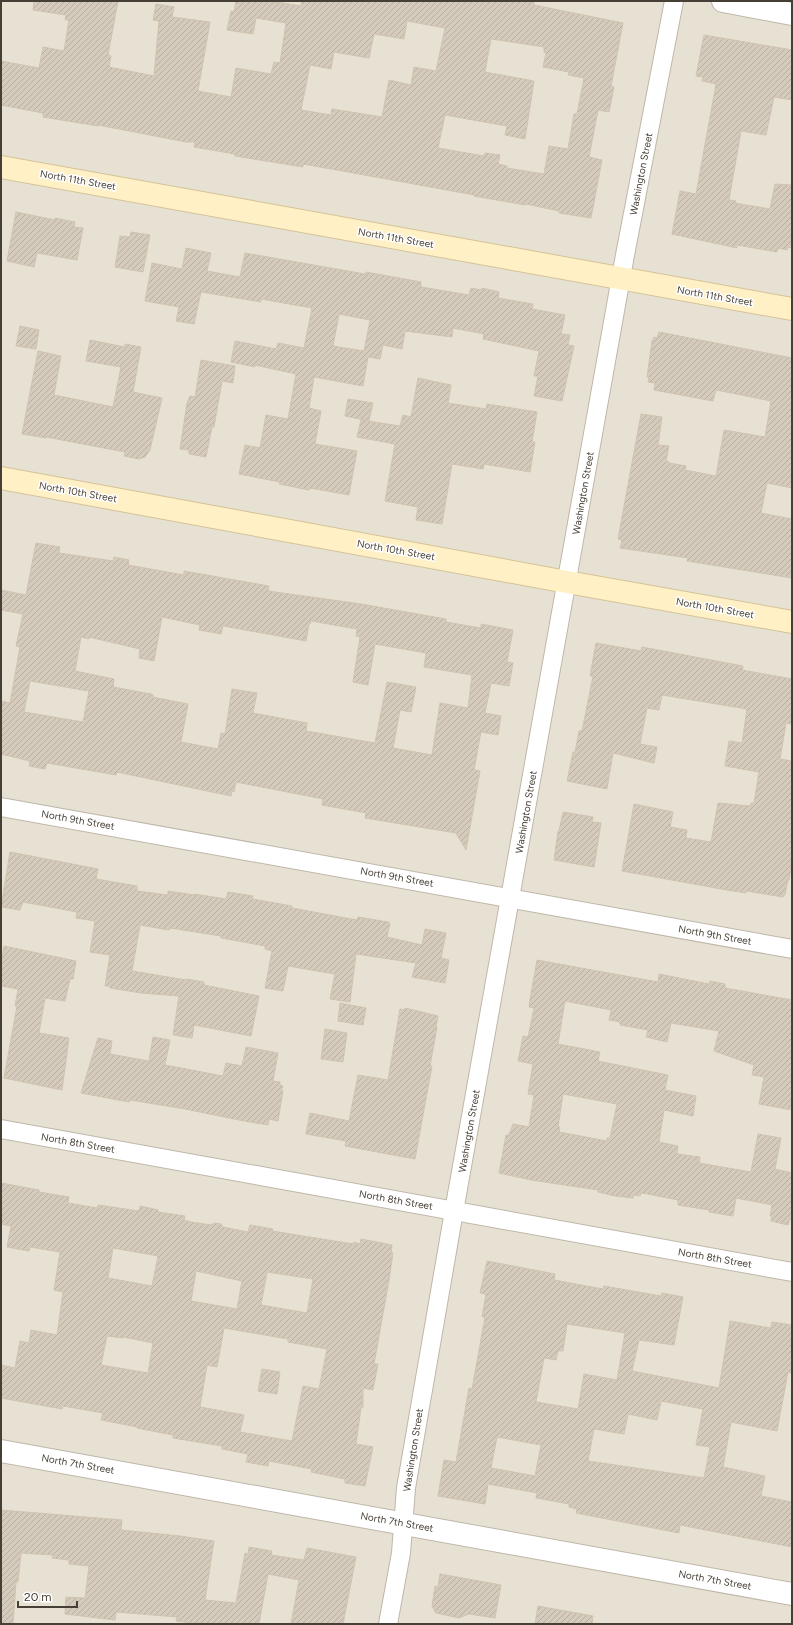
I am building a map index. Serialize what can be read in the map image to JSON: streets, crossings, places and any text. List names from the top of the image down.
{
  "streets": {
    "main road": ["North 11th Street", "North 10th Street"],
    "street": [
      "Washington Street",
      "North 9th Street",
      "North 8th Street",
      "North 7th Street"
    ]
  },
  "crossings": [
    ["Washington Street", "North 11th Street"],
    ["Washington Street", "North 10th Street"],
    ["Washington Street", "North 9th Street"],
    ["Washington Street", "North 8th Street"],
    ["Washington Street", "North 7th Street"]
  ],
  "scale_bar": "20 m"
}
